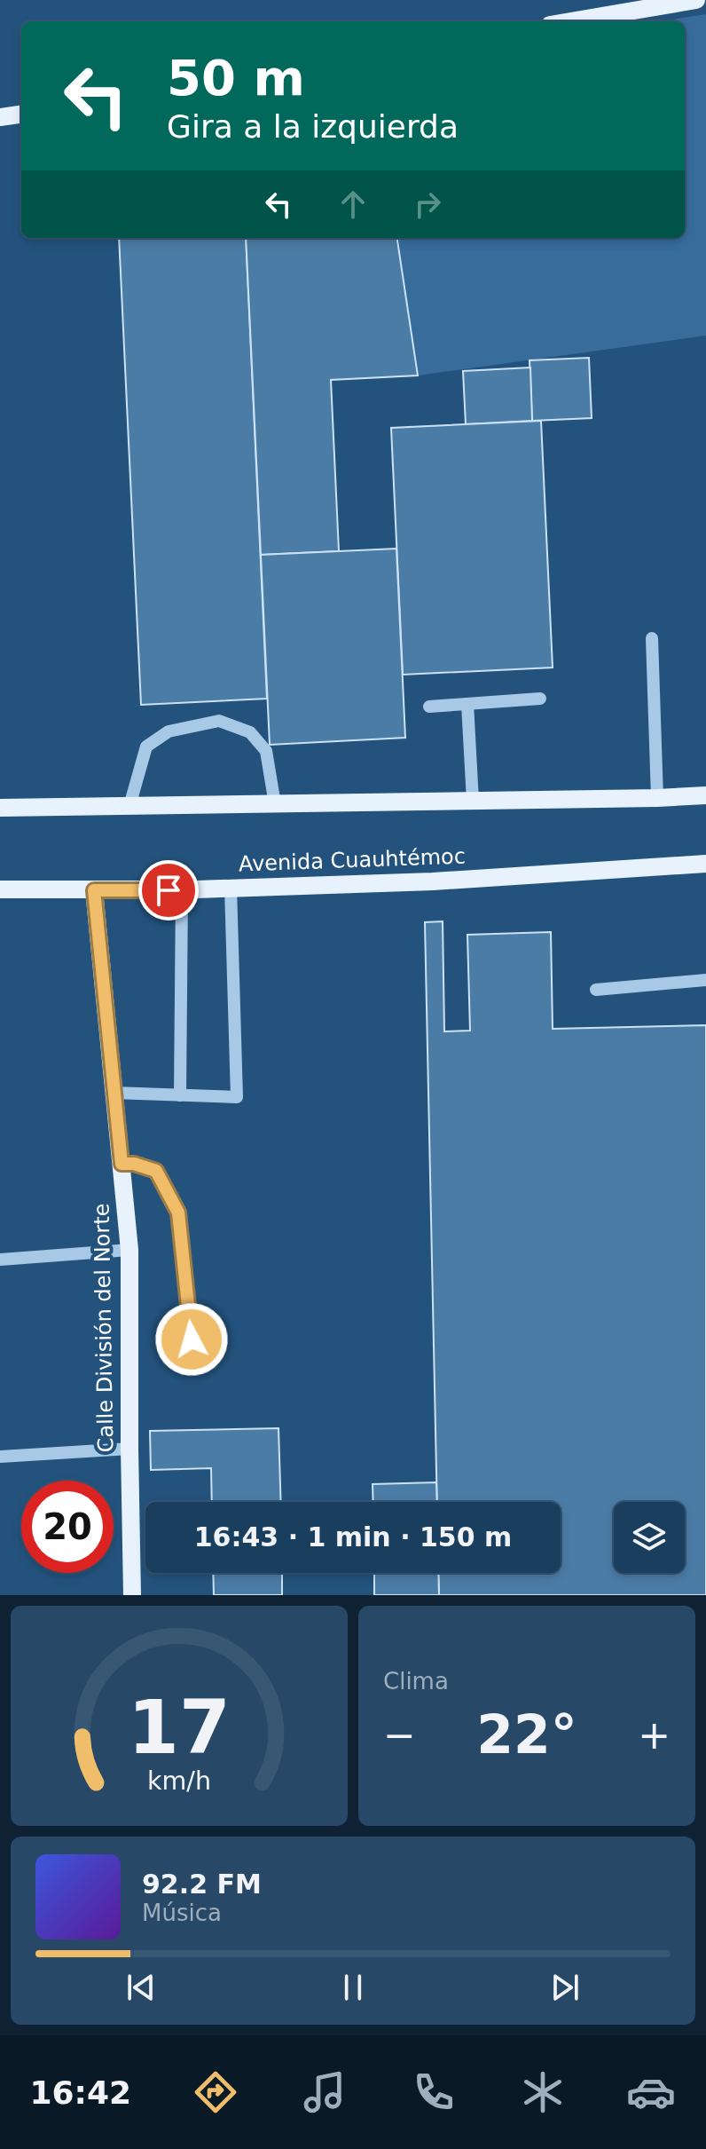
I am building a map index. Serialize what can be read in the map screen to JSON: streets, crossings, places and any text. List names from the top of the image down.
{
  "streets": {
    "main road": ["Avenida Cuauhtémoc", "Calle División del Norte"]
  },
  "crossings": [
    ["Avenida Cuauhtémoc", "Calle División del Norte"]
  ],
  "page": {
    "turn": ["50 m", "Gira a la izquierda"],
    "limit": "20",
    "trip": "16:43 · 1 min · 150 m",
    "tile": "Clima",
    "heat": ["−", "22°", "+"],
    "song": ["92.2 FM", "Música"],
    "tabs": "16:42",
    "gauge": ["17", "km/h"]
  }
}
